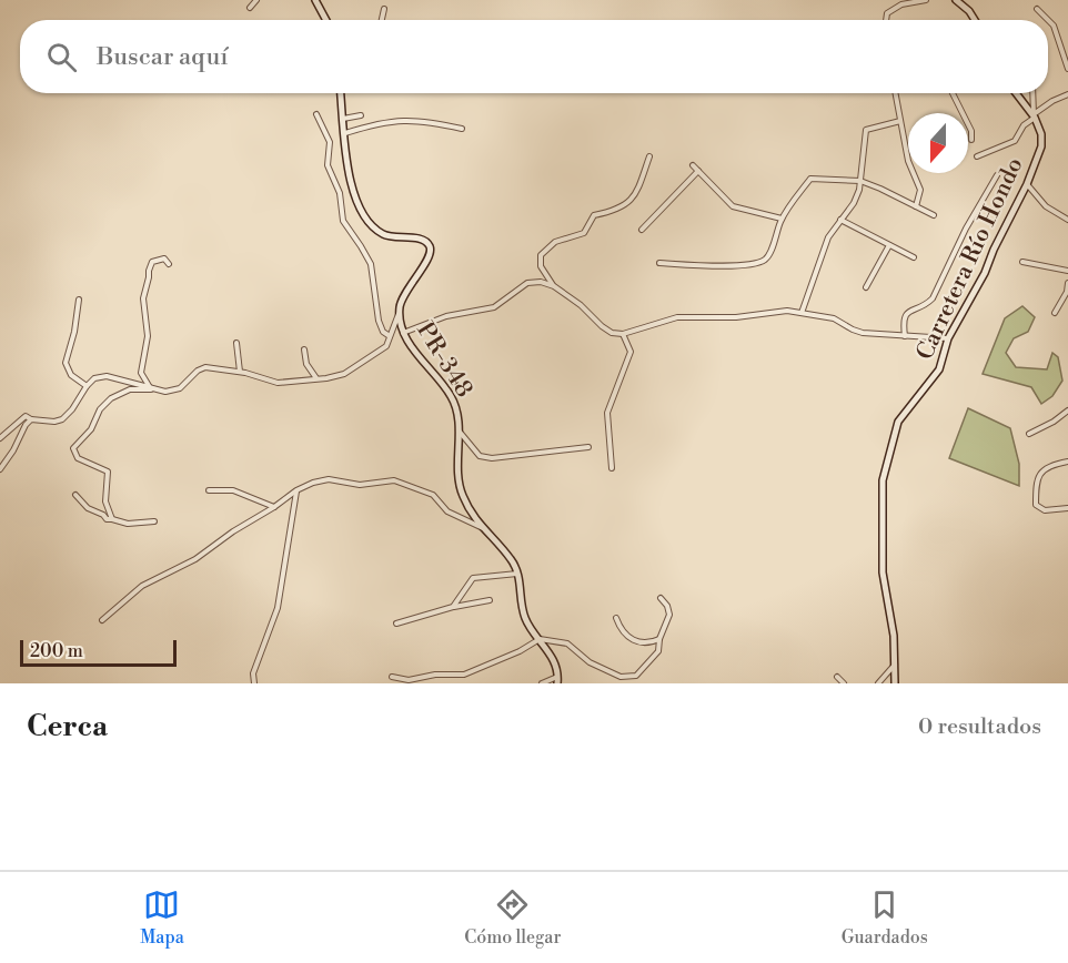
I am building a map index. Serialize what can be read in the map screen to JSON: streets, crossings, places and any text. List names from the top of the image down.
{
  "streets": {
    "street": ["Carretera Río Hondo", "PR-348"]
  },
  "scale_bar": "200 m",
  "north": "bottom",
  "page": {
    "search": "Buscar aquí",
    "scale": "200 m",
    "heading": ["Cerca", "0 resultados"],
    "nav": ["Mapa", "Cómo llegar", "Guardados"]
  }
}
